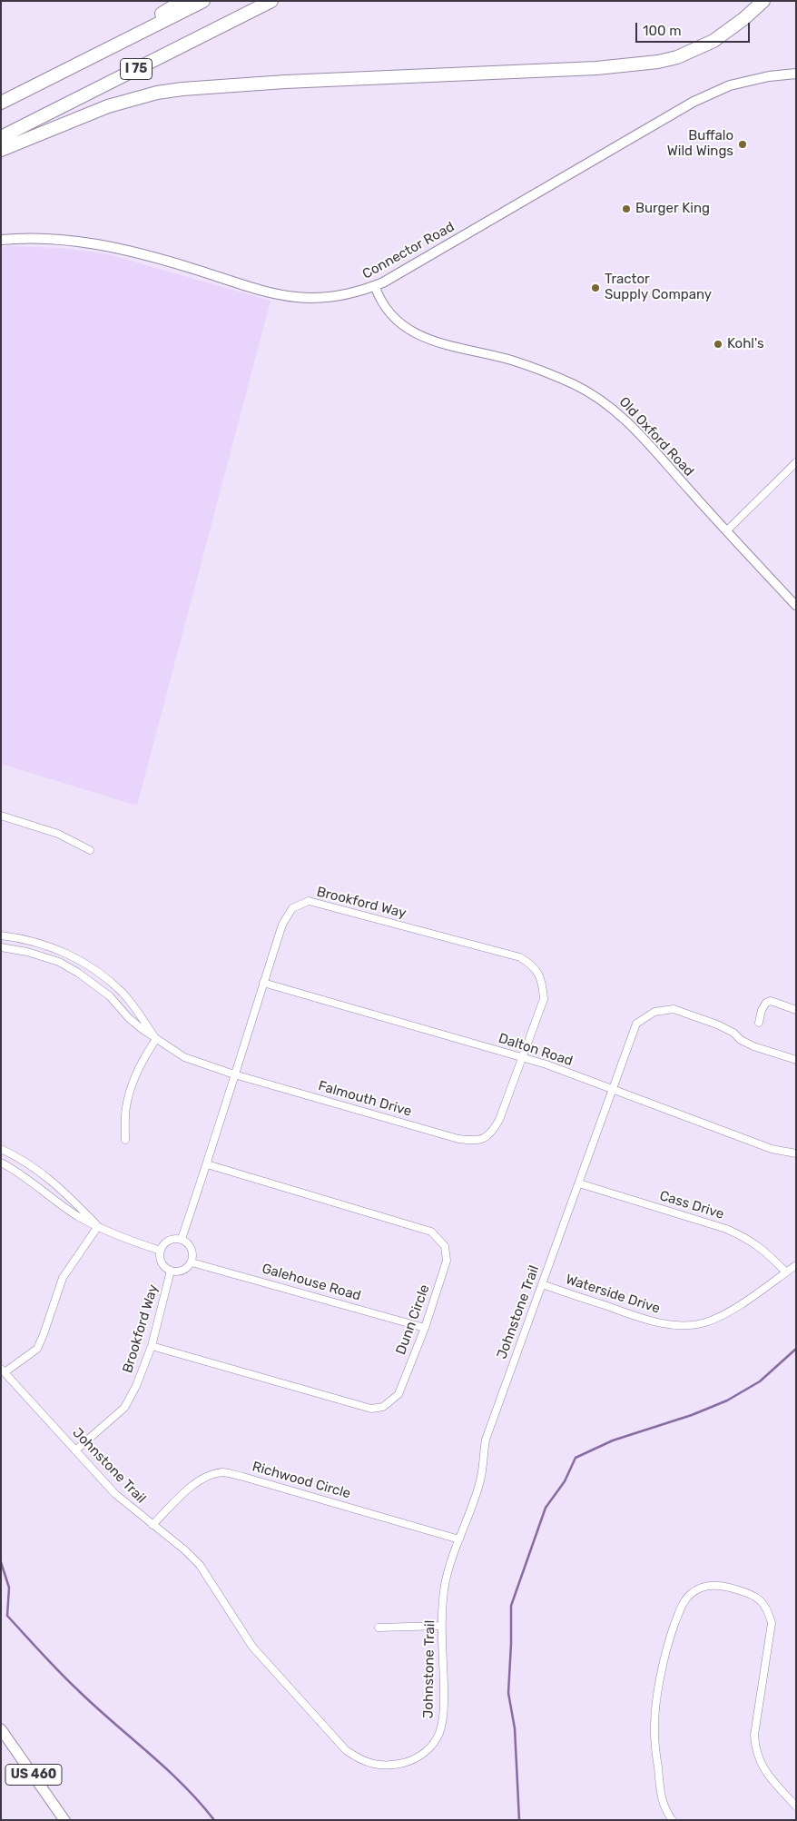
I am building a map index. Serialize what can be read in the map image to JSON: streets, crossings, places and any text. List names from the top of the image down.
{
  "streets": {
    "highway": ["I 75"],
    "main road": ["Connector Road", "US 460"],
    "street": [
      "Old Oxford Road",
      "Brookford Way",
      "Dalton Road",
      "Falmouth Drive",
      "Cass Drive",
      "Galehouse Road",
      "Waterside Drive",
      "Johnstone Trail",
      "Dunn Circle",
      "Richwood Circle"
    ]
  },
  "crossings": [
    ["Connector Road", "Old Oxford Road"],
    ["Brookford Way", "Dalton Road"],
    ["Brookford Way", "Falmouth Drive"],
    ["Brookford Way", "Galehouse Road"],
    ["Brookford Way", "Johnstone Trail"],
    ["Brookford Way", "Dunn Circle"],
    ["Dalton Road", "Falmouth Drive"],
    ["Dalton Road", "Johnstone Trail"],
    ["Cass Drive", "Waterside Drive"],
    ["Cass Drive", "Johnstone Trail"],
    ["Galehouse Road", "Dunn Circle"],
    ["Waterside Drive", "Johnstone Trail"],
    ["Johnstone Trail", "Richwood Circle"]
  ],
  "places": [
    "Buffalo Wild Wings",
    "Burger King",
    "Tractor Supply Company",
    "Kohl's"
  ],
  "scale_bar": "100 m"
}
